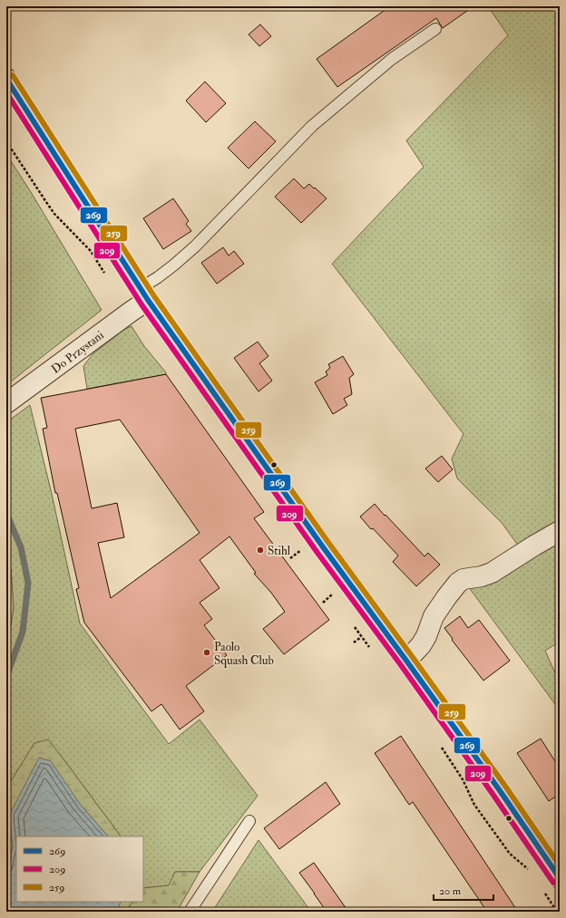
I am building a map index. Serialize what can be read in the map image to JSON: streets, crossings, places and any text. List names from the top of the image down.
{
  "streets": {
    "main road": ["Do Przystani"]
  },
  "places": ["Stihl", "Paolo Squash Club"],
  "lines": ["transit line 259", "transit line 269", "transit line 209"],
  "legend": ["269", "209", "259"],
  "scale_bar": "20 m"
}
